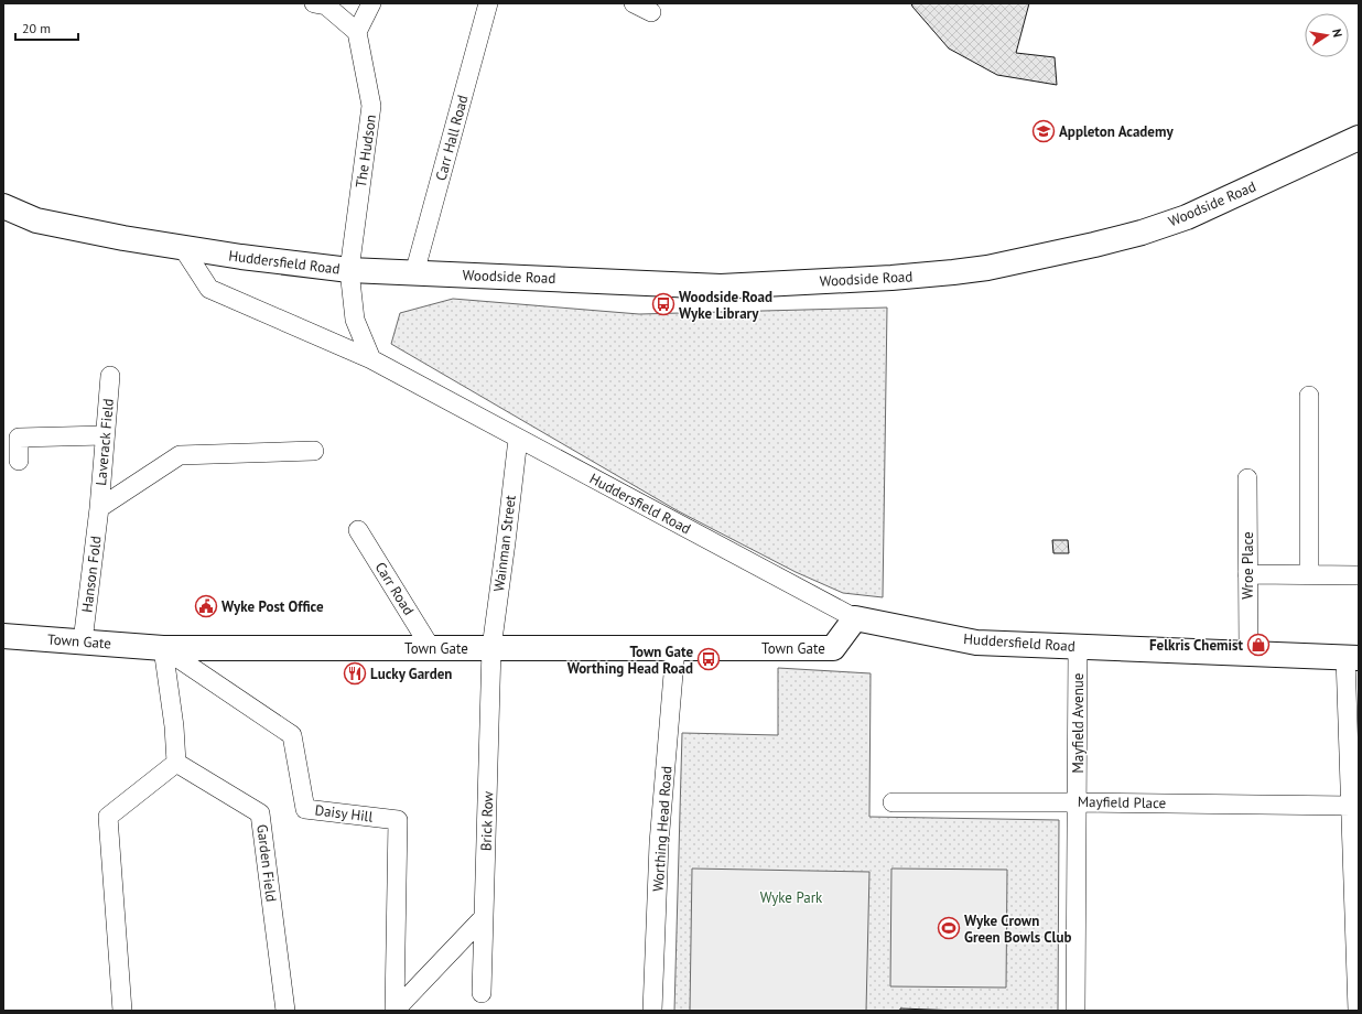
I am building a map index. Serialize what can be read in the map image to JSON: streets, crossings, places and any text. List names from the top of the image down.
{
  "streets": {
    "main road": ["Woodside Road", "Huddersfield Road", "Town Gate"],
    "street": [
      "Carr Hall Road",
      "The Hudson",
      "Laverack Field",
      "Wainman Street",
      "Wroe Place",
      "Hanson Fold",
      "Carr Road",
      "Mayfield Avenue",
      "Mayfield Place",
      "Daisy Hill",
      "Brick Row",
      "Worthing Head Road",
      "Garden Field"
    ]
  },
  "crossings": [
    ["Carr Hall Road", "Woodside Road"],
    ["The Hudson", "Woodside Road"],
    ["The Hudson", "Huddersfield Road"],
    ["Woodside Road", "Huddersfield Road"],
    ["Huddersfield Road", "Wainman Street"],
    ["Huddersfield Road", "Wroe Place"],
    ["Huddersfield Road", "Town Gate"],
    ["Huddersfield Road", "Mayfield Avenue"],
    ["Laverack Field", "Hanson Fold"],
    ["Wainman Street", "Town Gate"],
    ["Wainman Street", "Brick Row"],
    ["Hanson Fold", "Town Gate"],
    ["Carr Road", "Town Gate"],
    ["Town Gate", "Daisy Hill"],
    ["Town Gate", "Brick Row"],
    ["Town Gate", "Worthing Head Road"],
    ["Mayfield Avenue", "Mayfield Place"]
  ],
  "parks": ["Wyke Park"],
  "places": {
    "school or university": ["Appleton Academy"],
    "bus stop": ["Woodside Road Wyke Library", "Town Gate Worthing Head Road"],
    "public building": ["Wyke Post Office"],
    "shop": ["Felkris Chemist"],
    "restaurant": ["Lucky Garden"],
    "sports": ["Wyke Crown Green Bowls Club"]
  },
  "scale_bar": "20 m",
  "north": "right"
}
